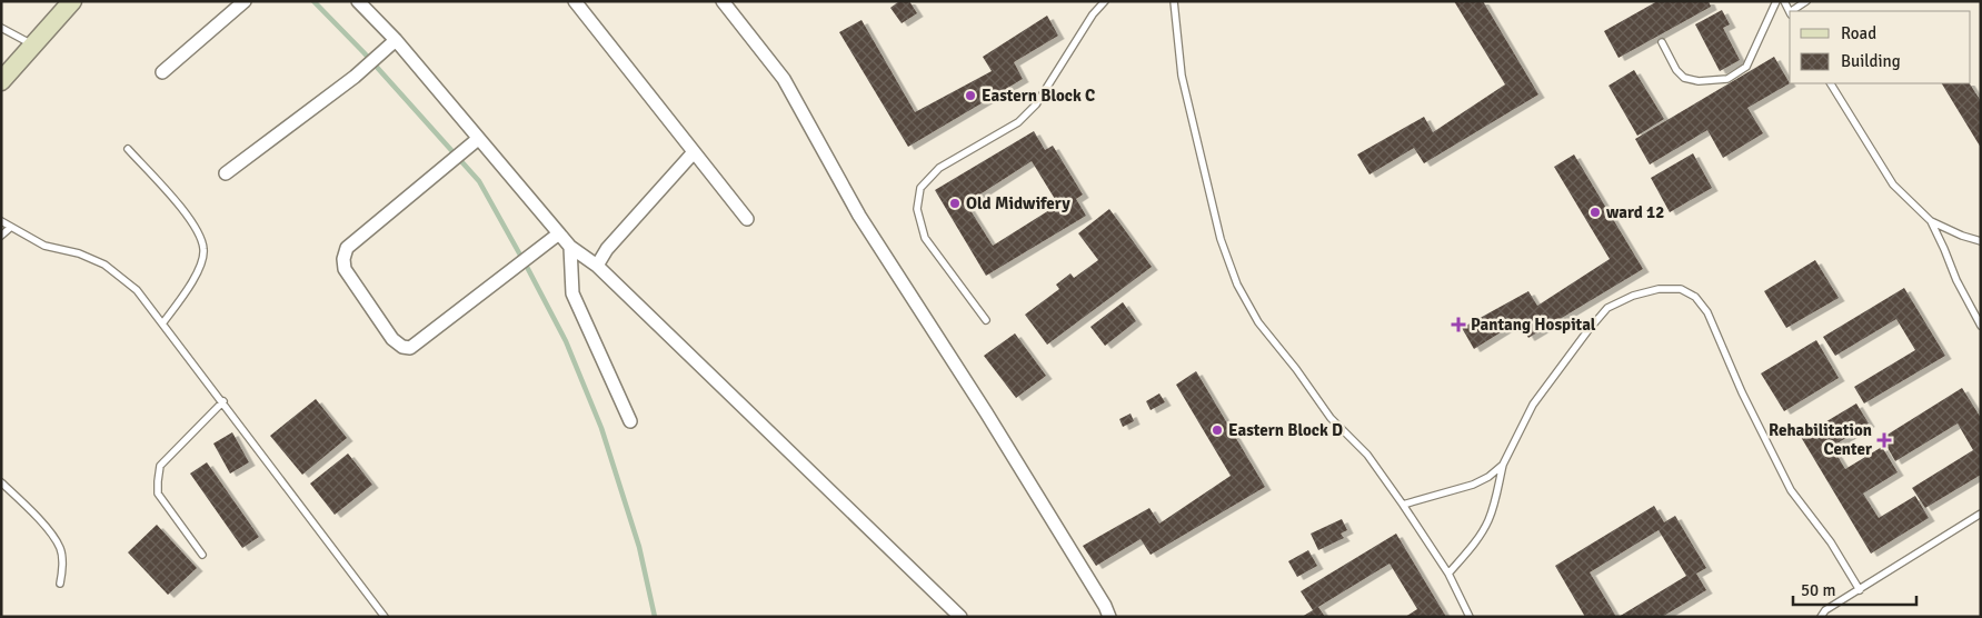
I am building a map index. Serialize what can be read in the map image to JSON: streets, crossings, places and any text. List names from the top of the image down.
{
  "places": {
    "other": [
      "Eastern Block C",
      "Old Midwifery",
      "ward 12",
      "Eastern Block D"
    ],
    "health": ["Pantang Hospital", "Rehabilitation Center"]
  },
  "legend": ["Road", "Building"],
  "scale_bar": "50 m"
}
